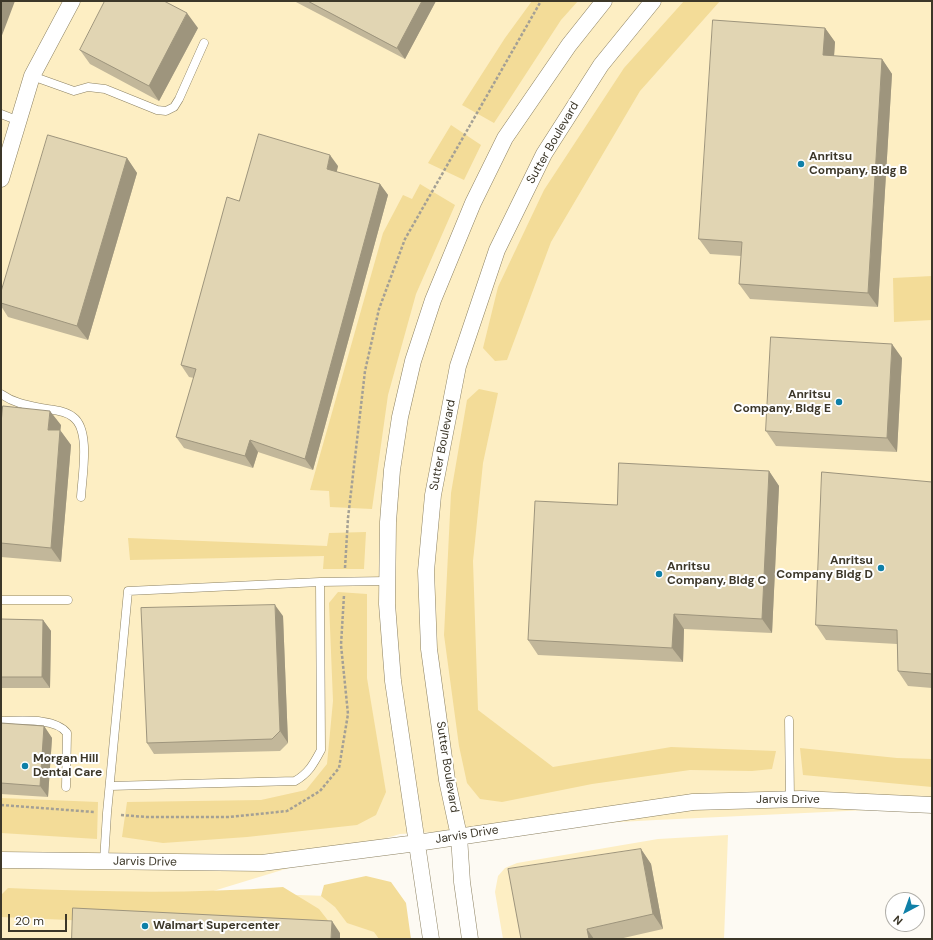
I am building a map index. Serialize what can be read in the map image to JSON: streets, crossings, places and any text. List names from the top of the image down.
{
  "streets": {
    "street": ["Sutter Boulevard", "Jarvis Drive"]
  },
  "crossings": [
    ["Sutter Boulevard", "Jarvis Drive"]
  ],
  "places": [
    "Anritsu Company, Bldg B",
    "Anritsu Company, Bldg E",
    "Anritsu Company Bldg D",
    "Anritsu Company, Bldg C",
    "Morgan Hill Dental Care",
    "Walmart Supercenter"
  ],
  "scale_bar": "20 m",
  "north": "bottom left"
}
